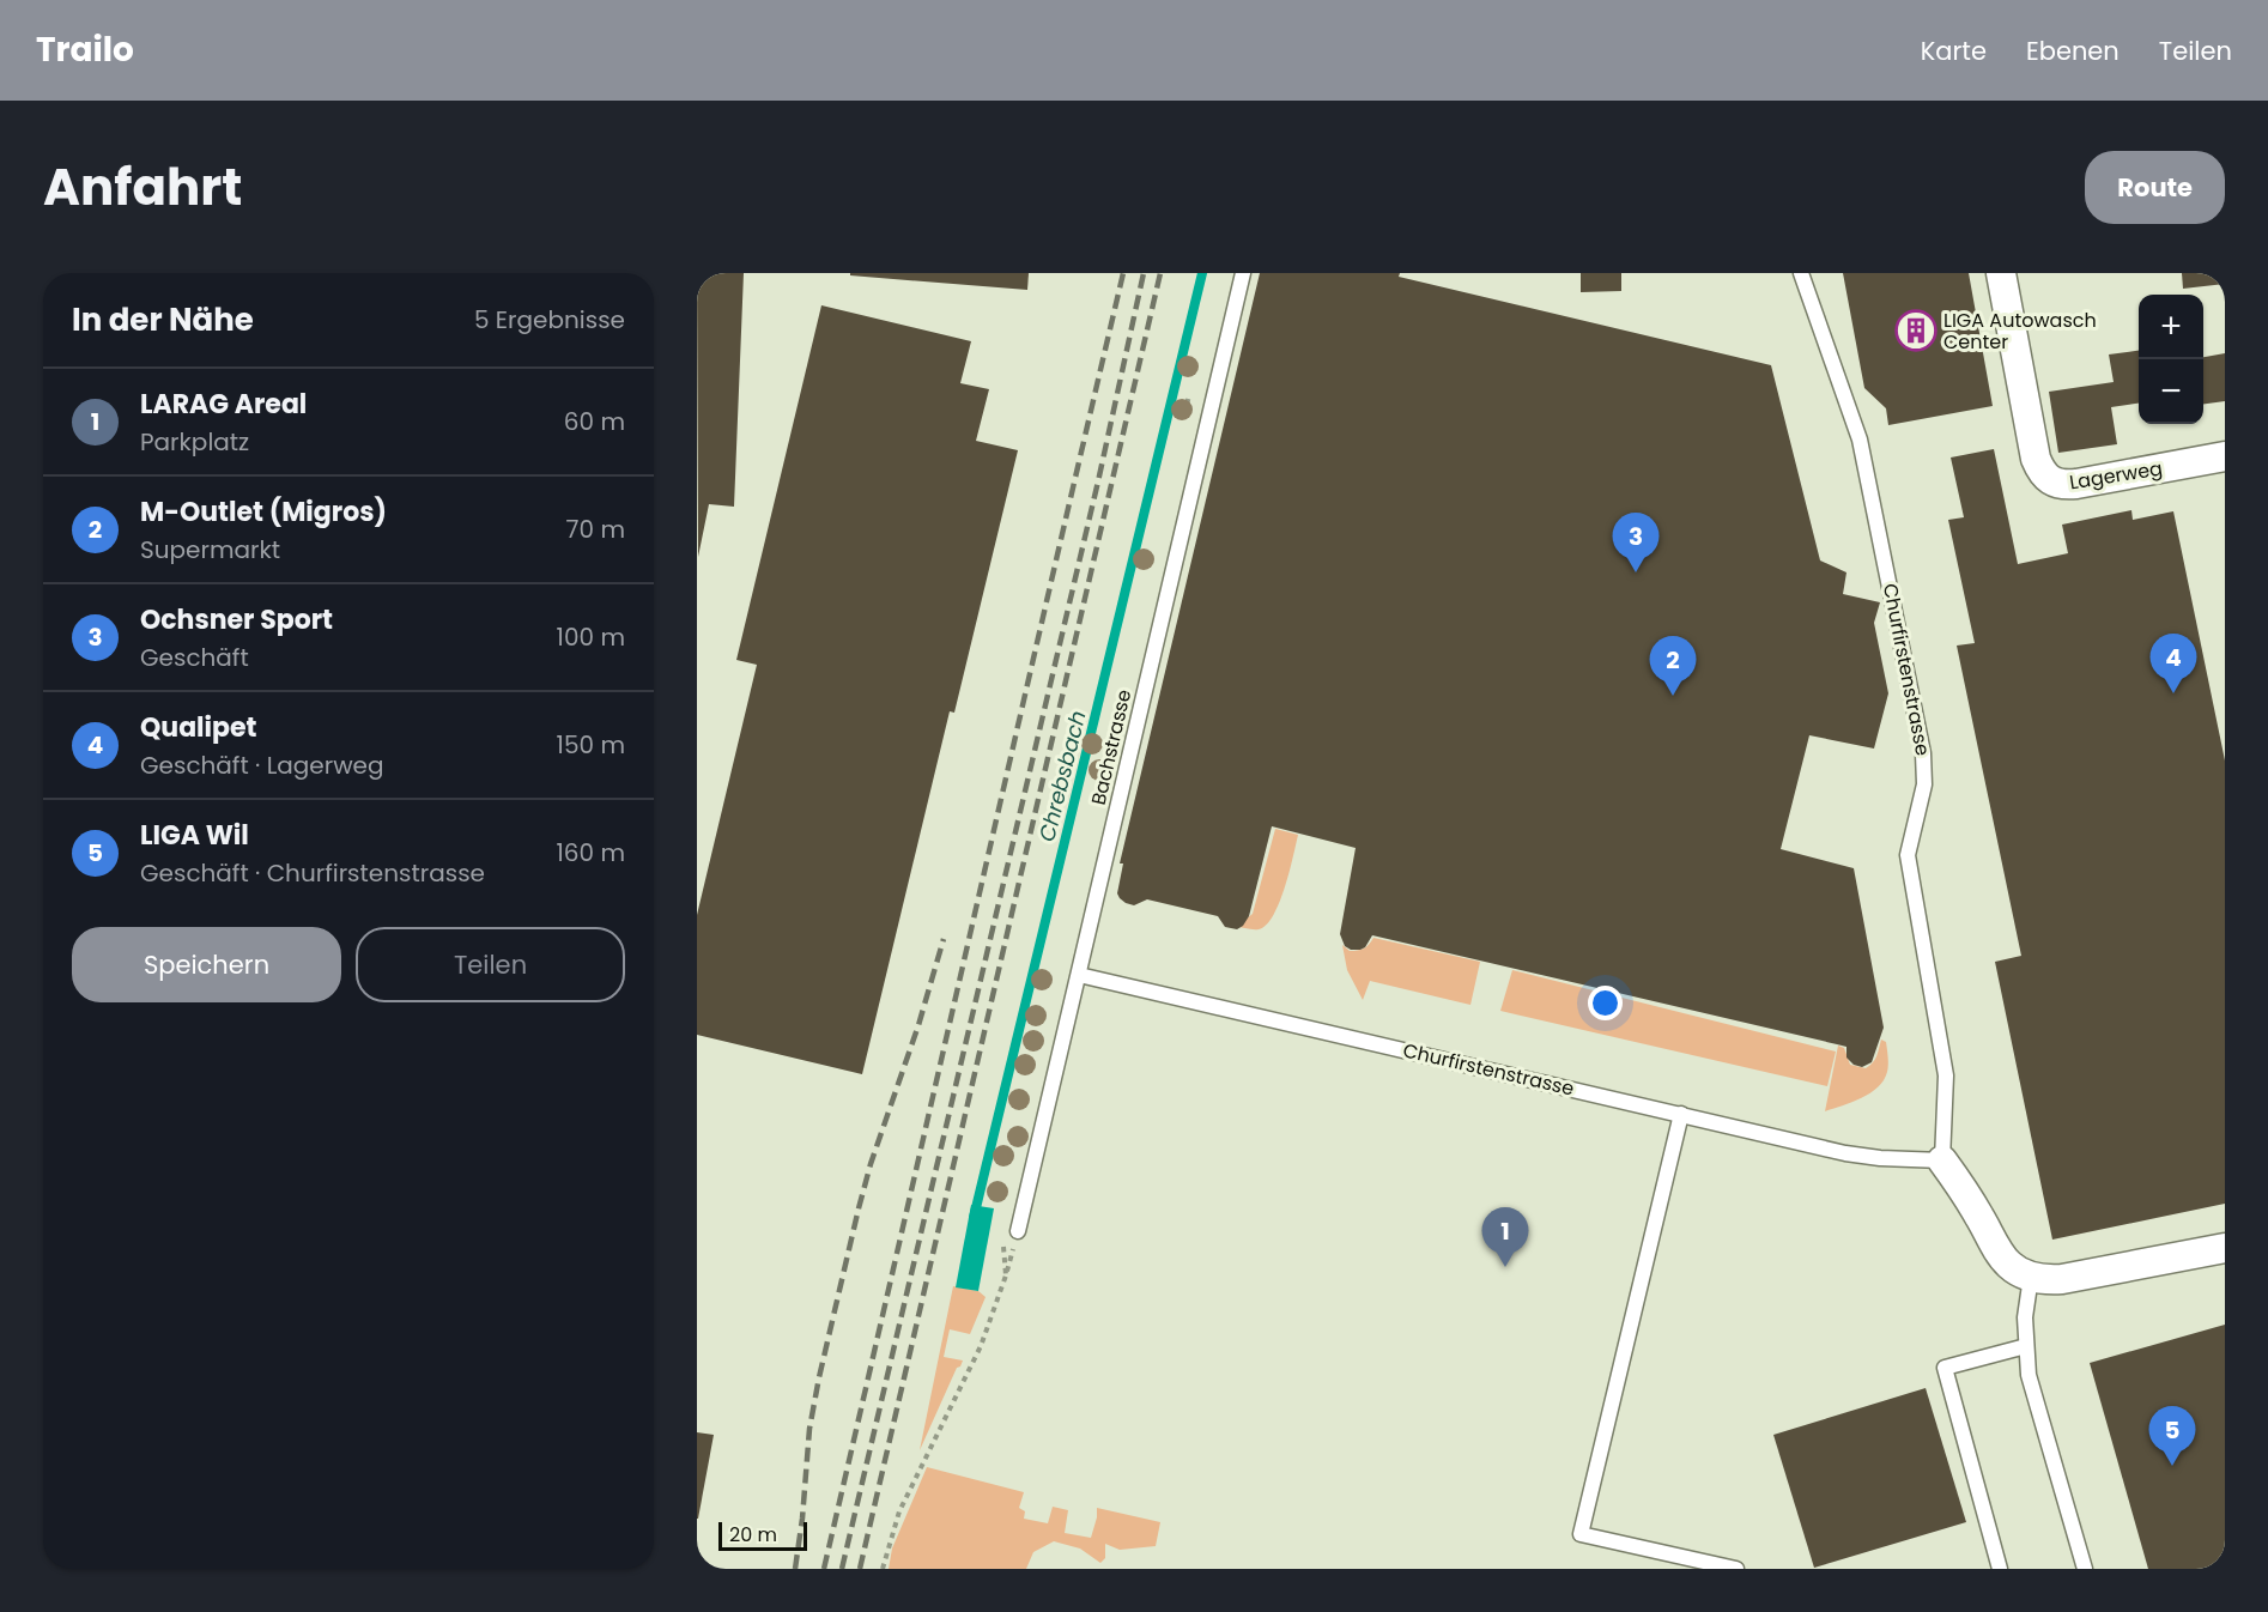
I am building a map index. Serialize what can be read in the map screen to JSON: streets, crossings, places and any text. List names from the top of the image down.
{
  "streets": {
    "street": ["Lagerweg"],
    "lane": ["Churfirstenstrasse", "Bachstrasse"]
  },
  "crossings": [
    ["Churfirstenstrasse", "Bachstrasse"]
  ],
  "water": ["Chrebsbach"],
  "places": {
    "building": ["LIGA Autowasch Center"]
  },
  "scale_bar": "20 m",
  "page": {
    "header": "Trailo",
    "nav": ["Karte", "Ebenen", "Teilen"],
    "title": "Anfahrt",
    "buttons": [
      "Route",
      ["Speichern", "Teilen"]
    ],
    "heading": ["In der Nähe", "5 Ergebnisse"],
    "map_buttons": ["+", "−"],
    "list": [
      {
        "mark": "1",
        "name": "LARAG Areal",
        "note": "Parkplatz",
        "value": "60 m"
      },
      {
        "mark": "2",
        "name": "M-Outlet (Migros)",
        "note": "Supermarkt",
        "value": "70 m"
      },
      {
        "mark": "3",
        "name": "Ochsner Sport",
        "note": "Geschäft",
        "value": "100 m"
      },
      {
        "mark": "4",
        "name": "Qualipet",
        "note": "Geschäft · Lagerweg",
        "value": "150 m"
      },
      {
        "mark": "5",
        "name": "LIGA Wil",
        "note": "Geschäft · Churfirstenstrasse",
        "value": "160 m"
      }
    ],
    "pins": [
      "3",
      "4",
      "2",
      "1",
      "5"
    ],
    "scale": "20 m"
  }
}
